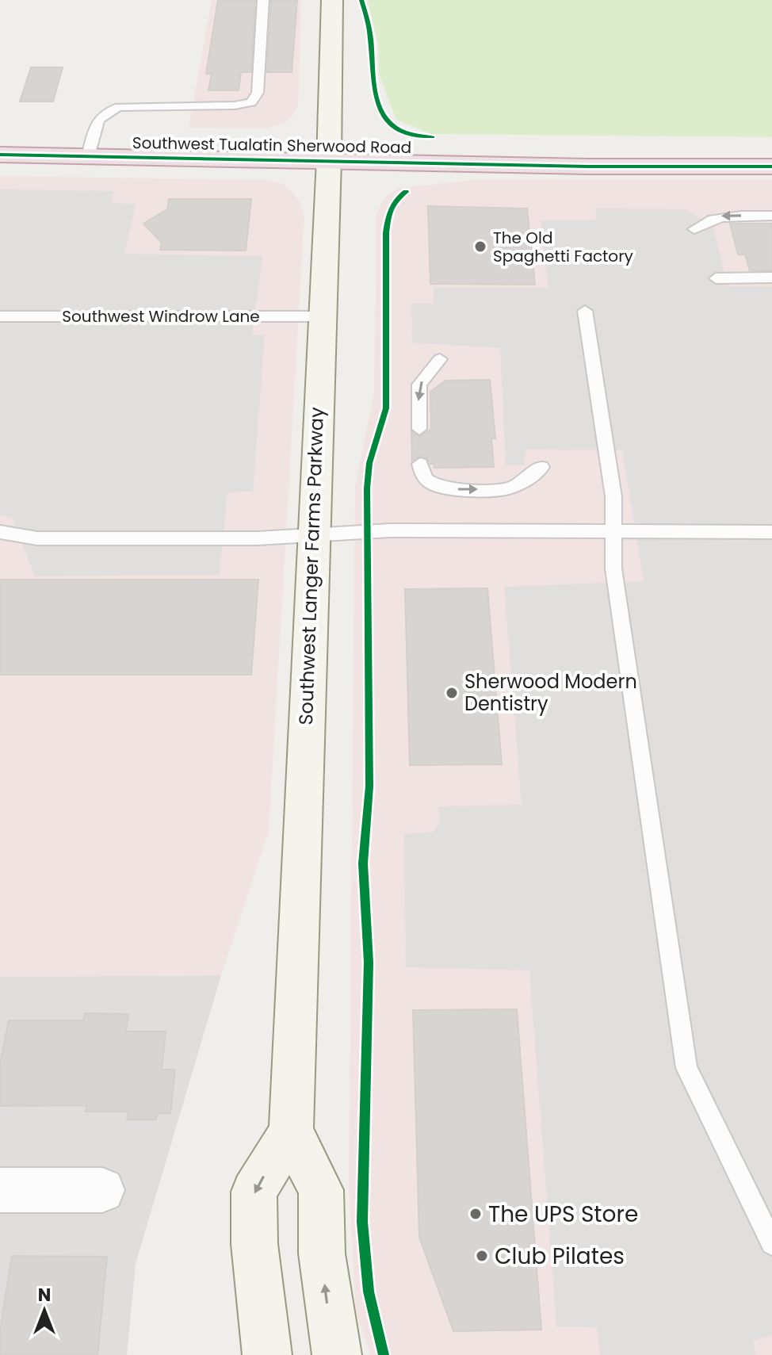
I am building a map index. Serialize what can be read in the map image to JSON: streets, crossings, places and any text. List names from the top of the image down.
{
  "streets": {
    "highway": ["Southwest Tualatin Sherwood Road"],
    "main road": ["Southwest Langer Farms Parkway"],
    "lane": ["Southwest Windrow Lane"]
  },
  "crossings": [
    ["Southwest Tualatin Sherwood Road", "Southwest Langer Farms Parkway"],
    ["Southwest Windrow Lane", "Southwest Langer Farms Parkway"]
  ],
  "places": [
    "The Old Spaghetti Factory",
    "Sherwood Modern Dentistry",
    "The UPS Store",
    "Club Pilates"
  ],
  "north": "top"
}
